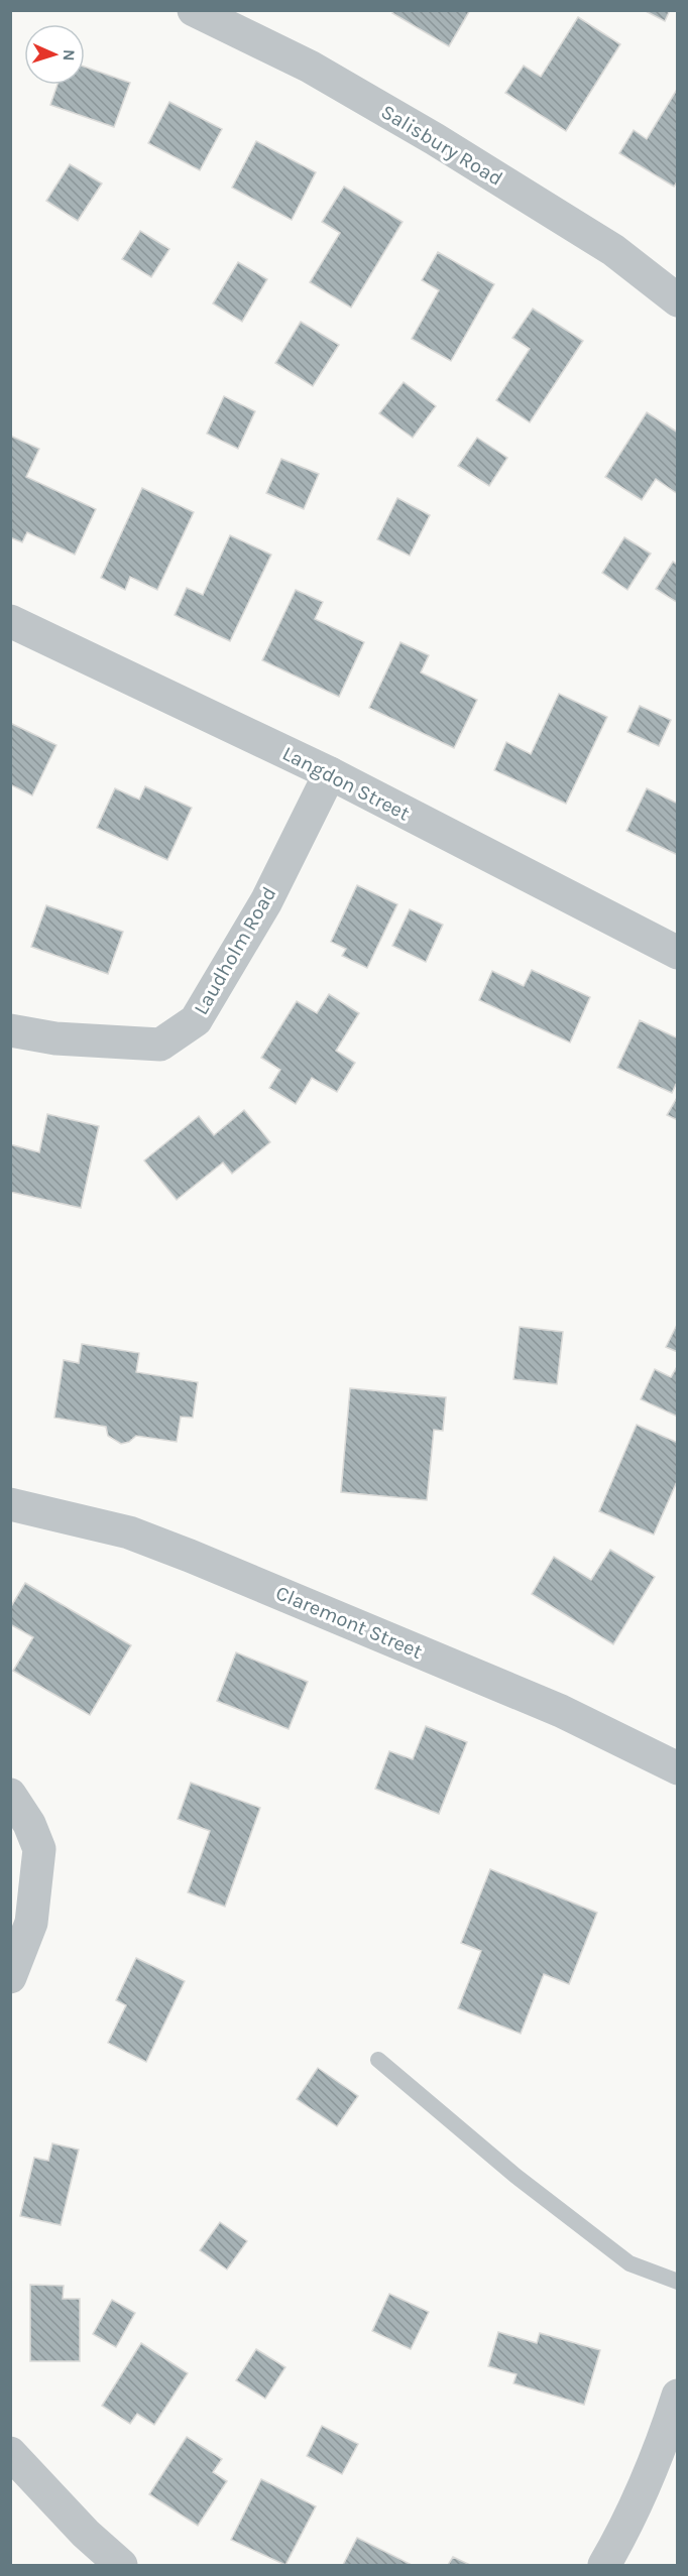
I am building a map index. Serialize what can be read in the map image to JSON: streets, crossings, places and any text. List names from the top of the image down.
{
  "streets": {
    "street": [
      "Salisbury Road",
      "Langdon Street",
      "Laudholm Road",
      "Claremont Street"
    ]
  },
  "crossings": [
    ["Langdon Street", "Laudholm Road"]
  ],
  "north": "right"
}
